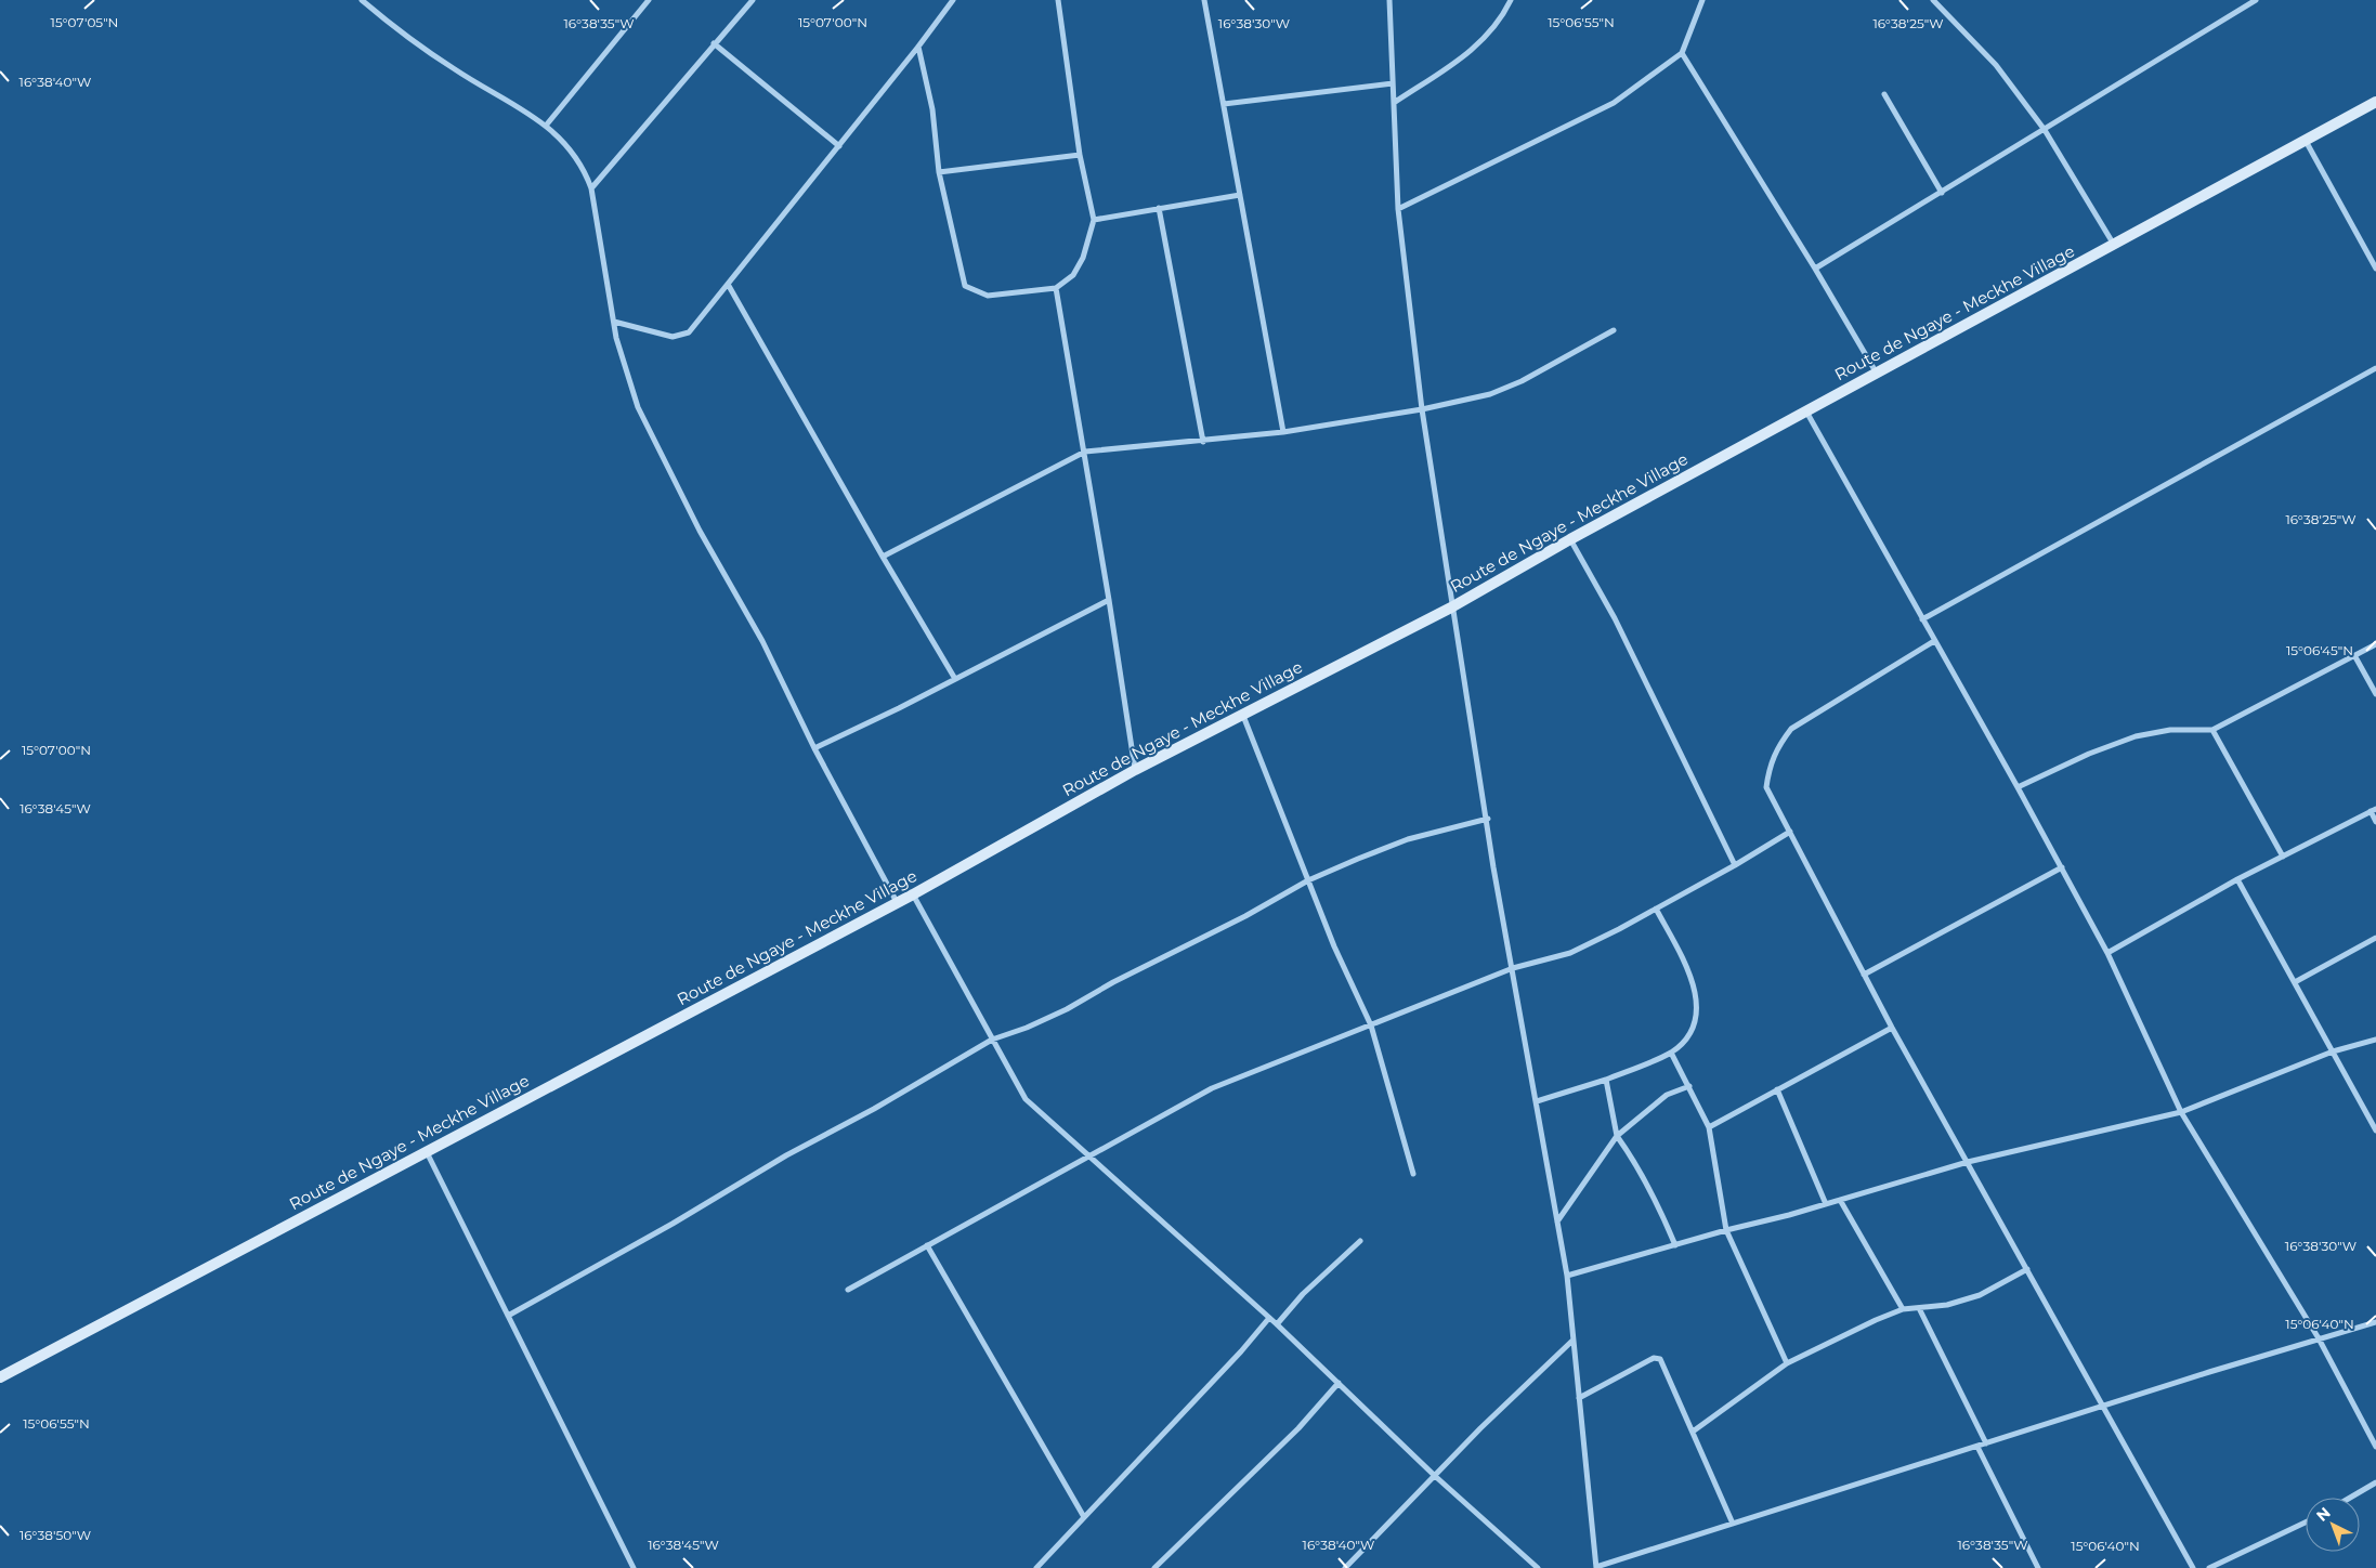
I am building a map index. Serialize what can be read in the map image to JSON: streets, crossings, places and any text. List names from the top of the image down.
{
  "streets": {
    "main road": ["Route de Ngaye - Meckhe Village"]
  },
  "north": "top left",
  "coordinates": [
    "15°07'05\"N",
    "15°06'55\"N",
    "15°07'00\"N",
    "16°38'35\"W",
    "16°38'30\"W",
    "16°38'25\"W",
    "16°38'40\"W",
    "15°06'45\"N",
    "16°38'45\"W",
    "15°06'40\"N",
    "16°38'50\"W"
  ]
}
